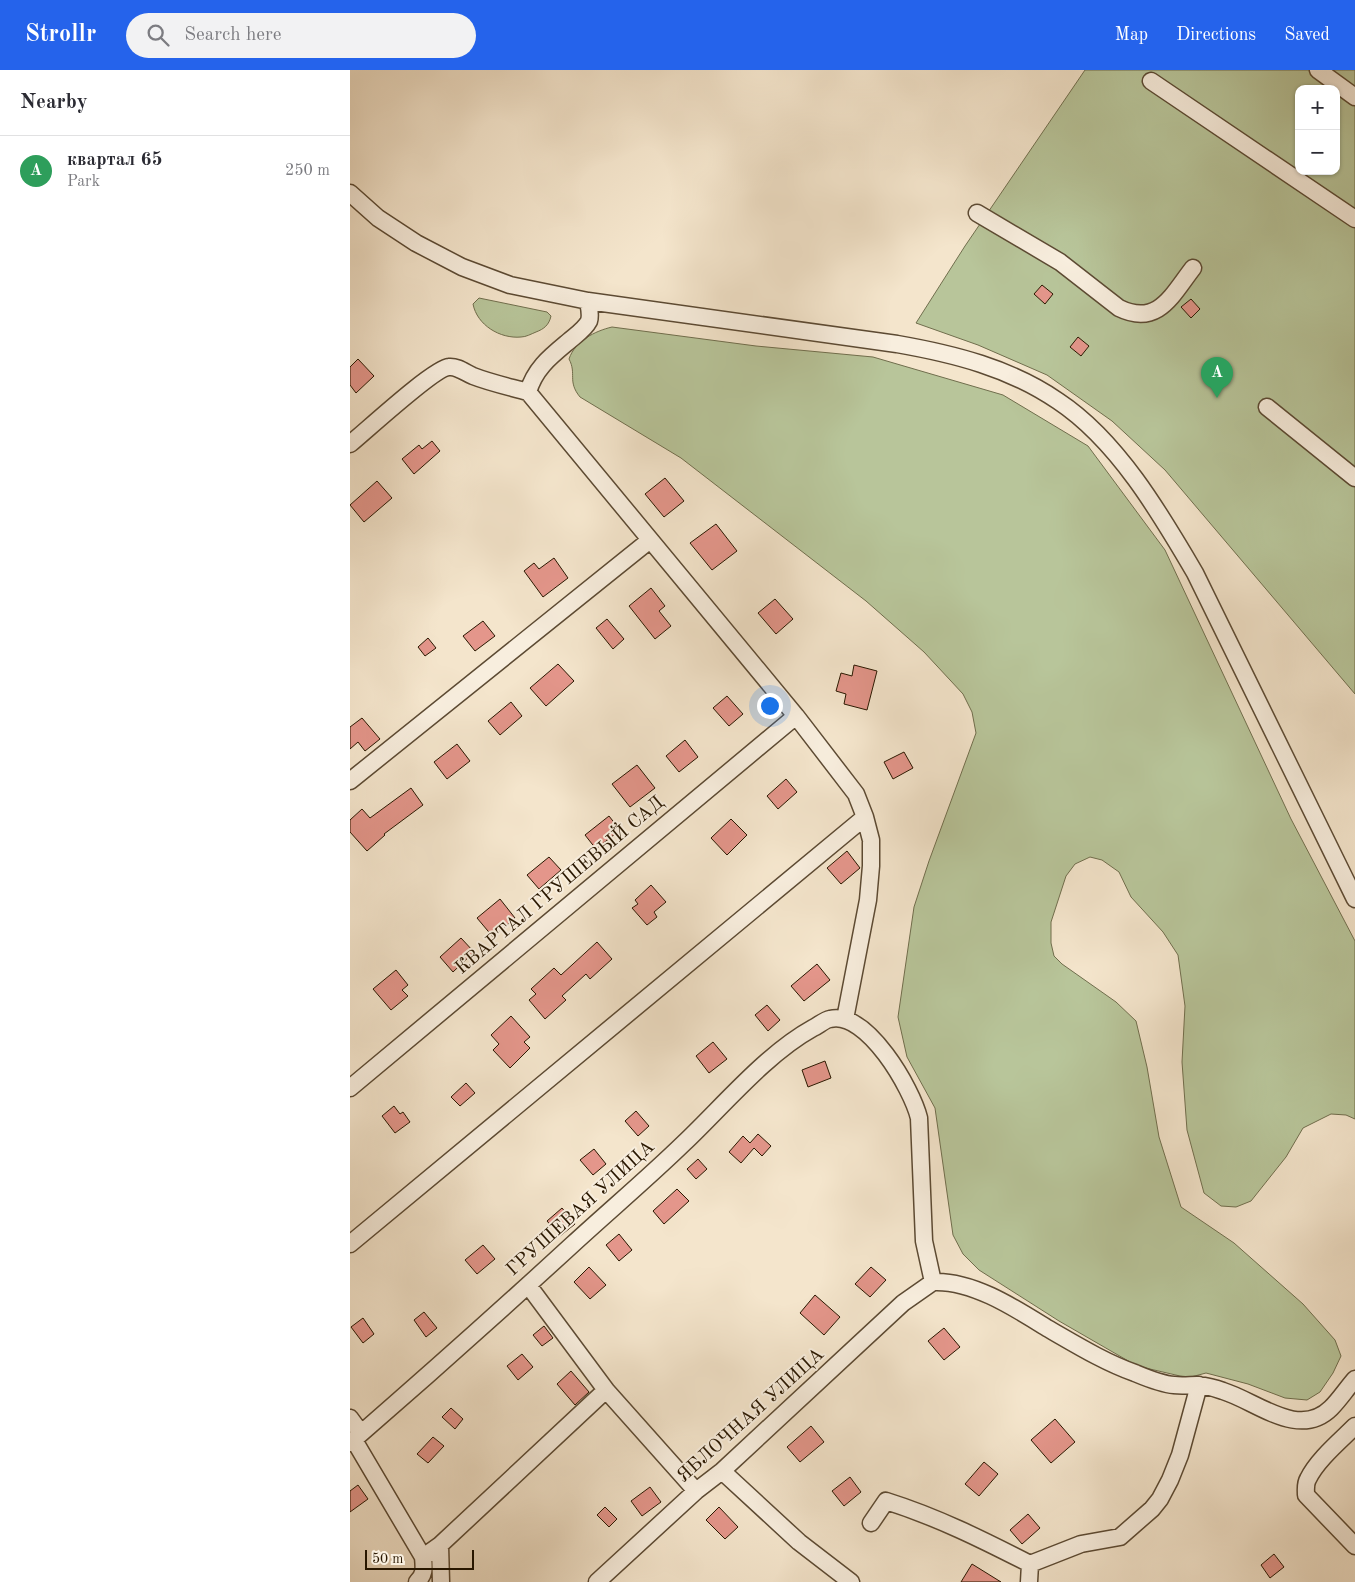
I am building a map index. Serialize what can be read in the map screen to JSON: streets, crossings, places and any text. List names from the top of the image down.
{
  "streets": {
    "street": ["КВАРТАЛ ГРУШЕВЫЙ САД", "ГРУШЕВАЯ УЛИЦА", "ЯБЛОЧНАЯ УЛИЦА"]
  },
  "scale_bar": "50 m",
  "page": {
    "header": "Strollr",
    "search": "Search here",
    "nav": ["Map", "Directions", "Saved"],
    "heading": "Nearby",
    "map_buttons": ["+", "−"],
    "list": [
      {
        "mark": "A",
        "name": "квартал 65",
        "note": "Park",
        "value": "250 m"
      }
    ],
    "pins": "A",
    "scale": "50 m"
  }
}
